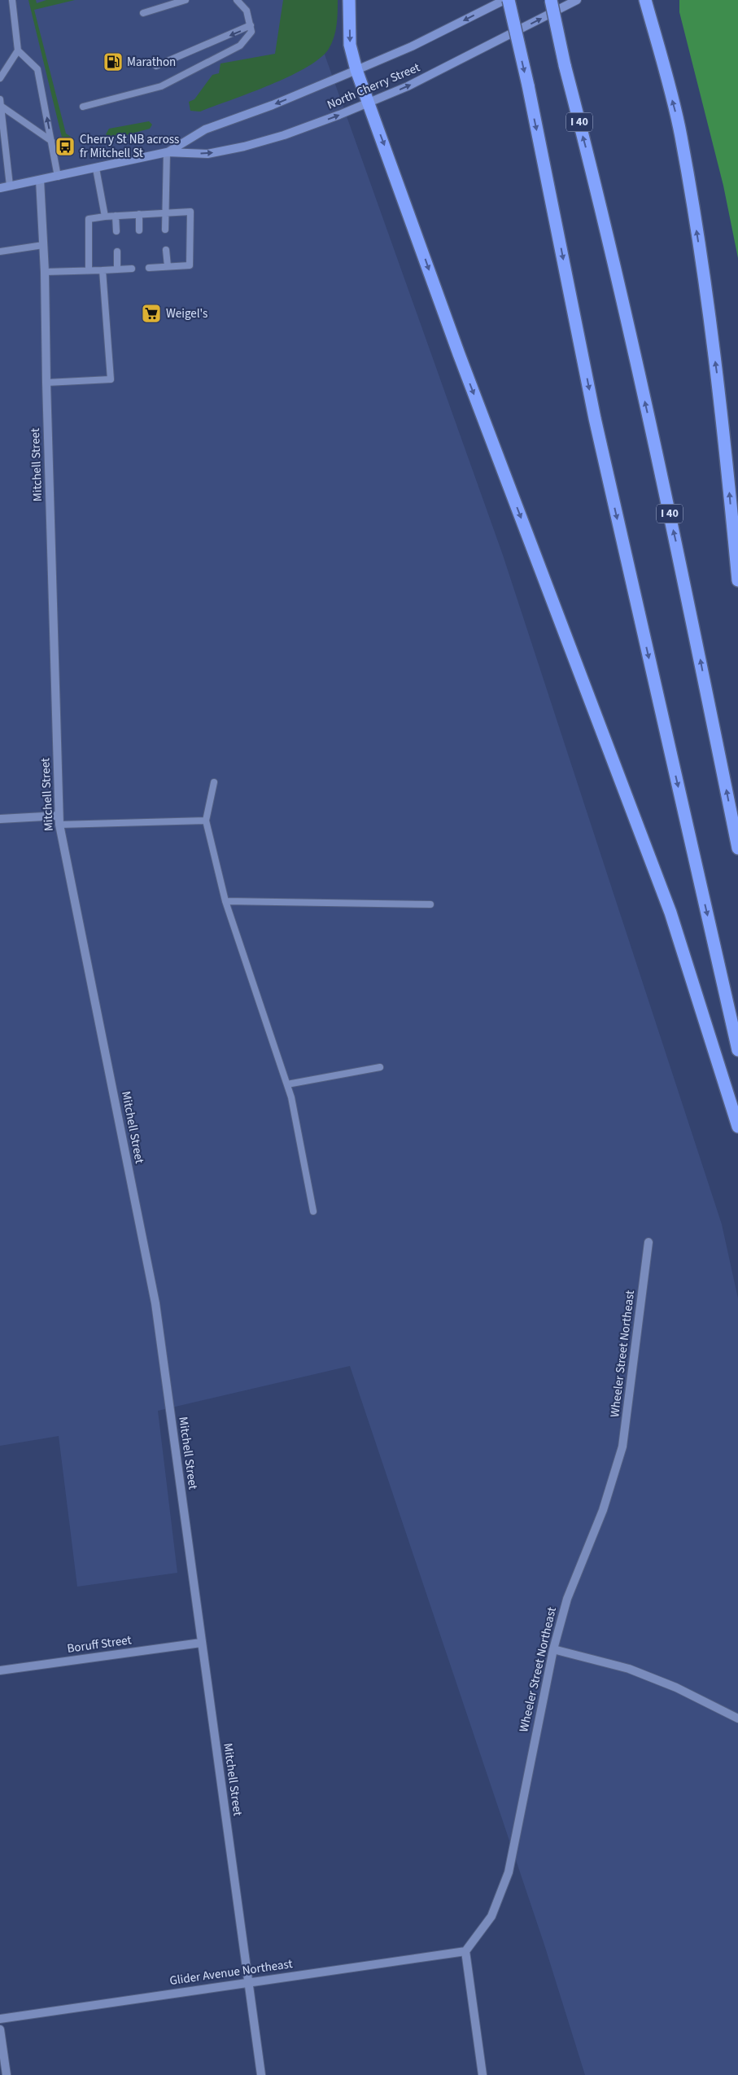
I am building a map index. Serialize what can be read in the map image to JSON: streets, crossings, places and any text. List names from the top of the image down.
{
  "streets": {
    "highway": ["I 40"],
    "street": [
      "North Cherry Street",
      "Mitchell Street",
      "Wheeler Street Northeast",
      "Boruff Street",
      "Glider Avenue Northeast"
    ]
  },
  "crossings": [
    ["North Cherry Street", "Mitchell Street"],
    ["Mitchell Street", "Boruff Street"],
    ["Mitchell Street", "Glider Avenue Northeast"],
    ["Wheeler Street Northeast", "Glider Avenue Northeast"]
  ],
  "places": {
    "fuel station": ["Marathon"],
    "bus stop": ["Cherry St NB across fr Mitchell St"],
    "supermarket": ["Weigel's"]
  }
}
